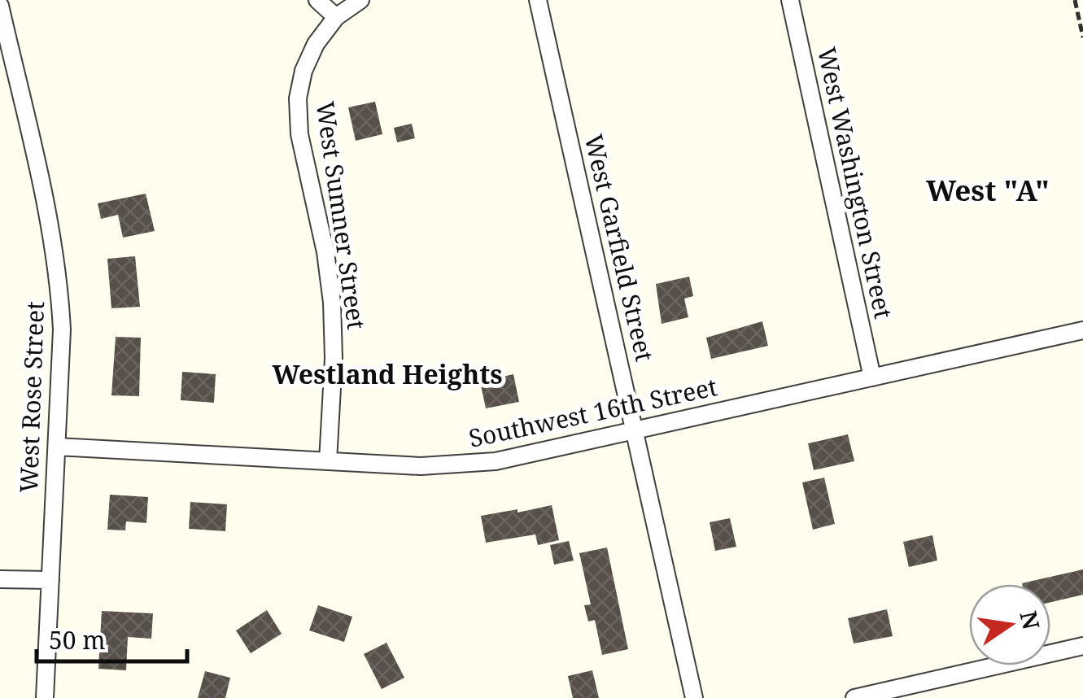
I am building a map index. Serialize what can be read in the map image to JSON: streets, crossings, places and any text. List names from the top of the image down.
{
  "streets": {
    "street": [
      "West Washington Street",
      "West Sumner Street",
      "West Garfield Street",
      "West Rose Street",
      "Southwest 16th Street"
    ]
  },
  "crossings": [
    ["West Washington Street", "Southwest 16th Street"],
    ["West Sumner Street", "Southwest 16th Street"],
    ["West Garfield Street", "Southwest 16th Street"],
    ["West Rose Street", "Southwest 16th Street"]
  ],
  "districts": ["West \"A\"", "Westland Heights"],
  "scale_bar": "50 m",
  "north": "right"
}
